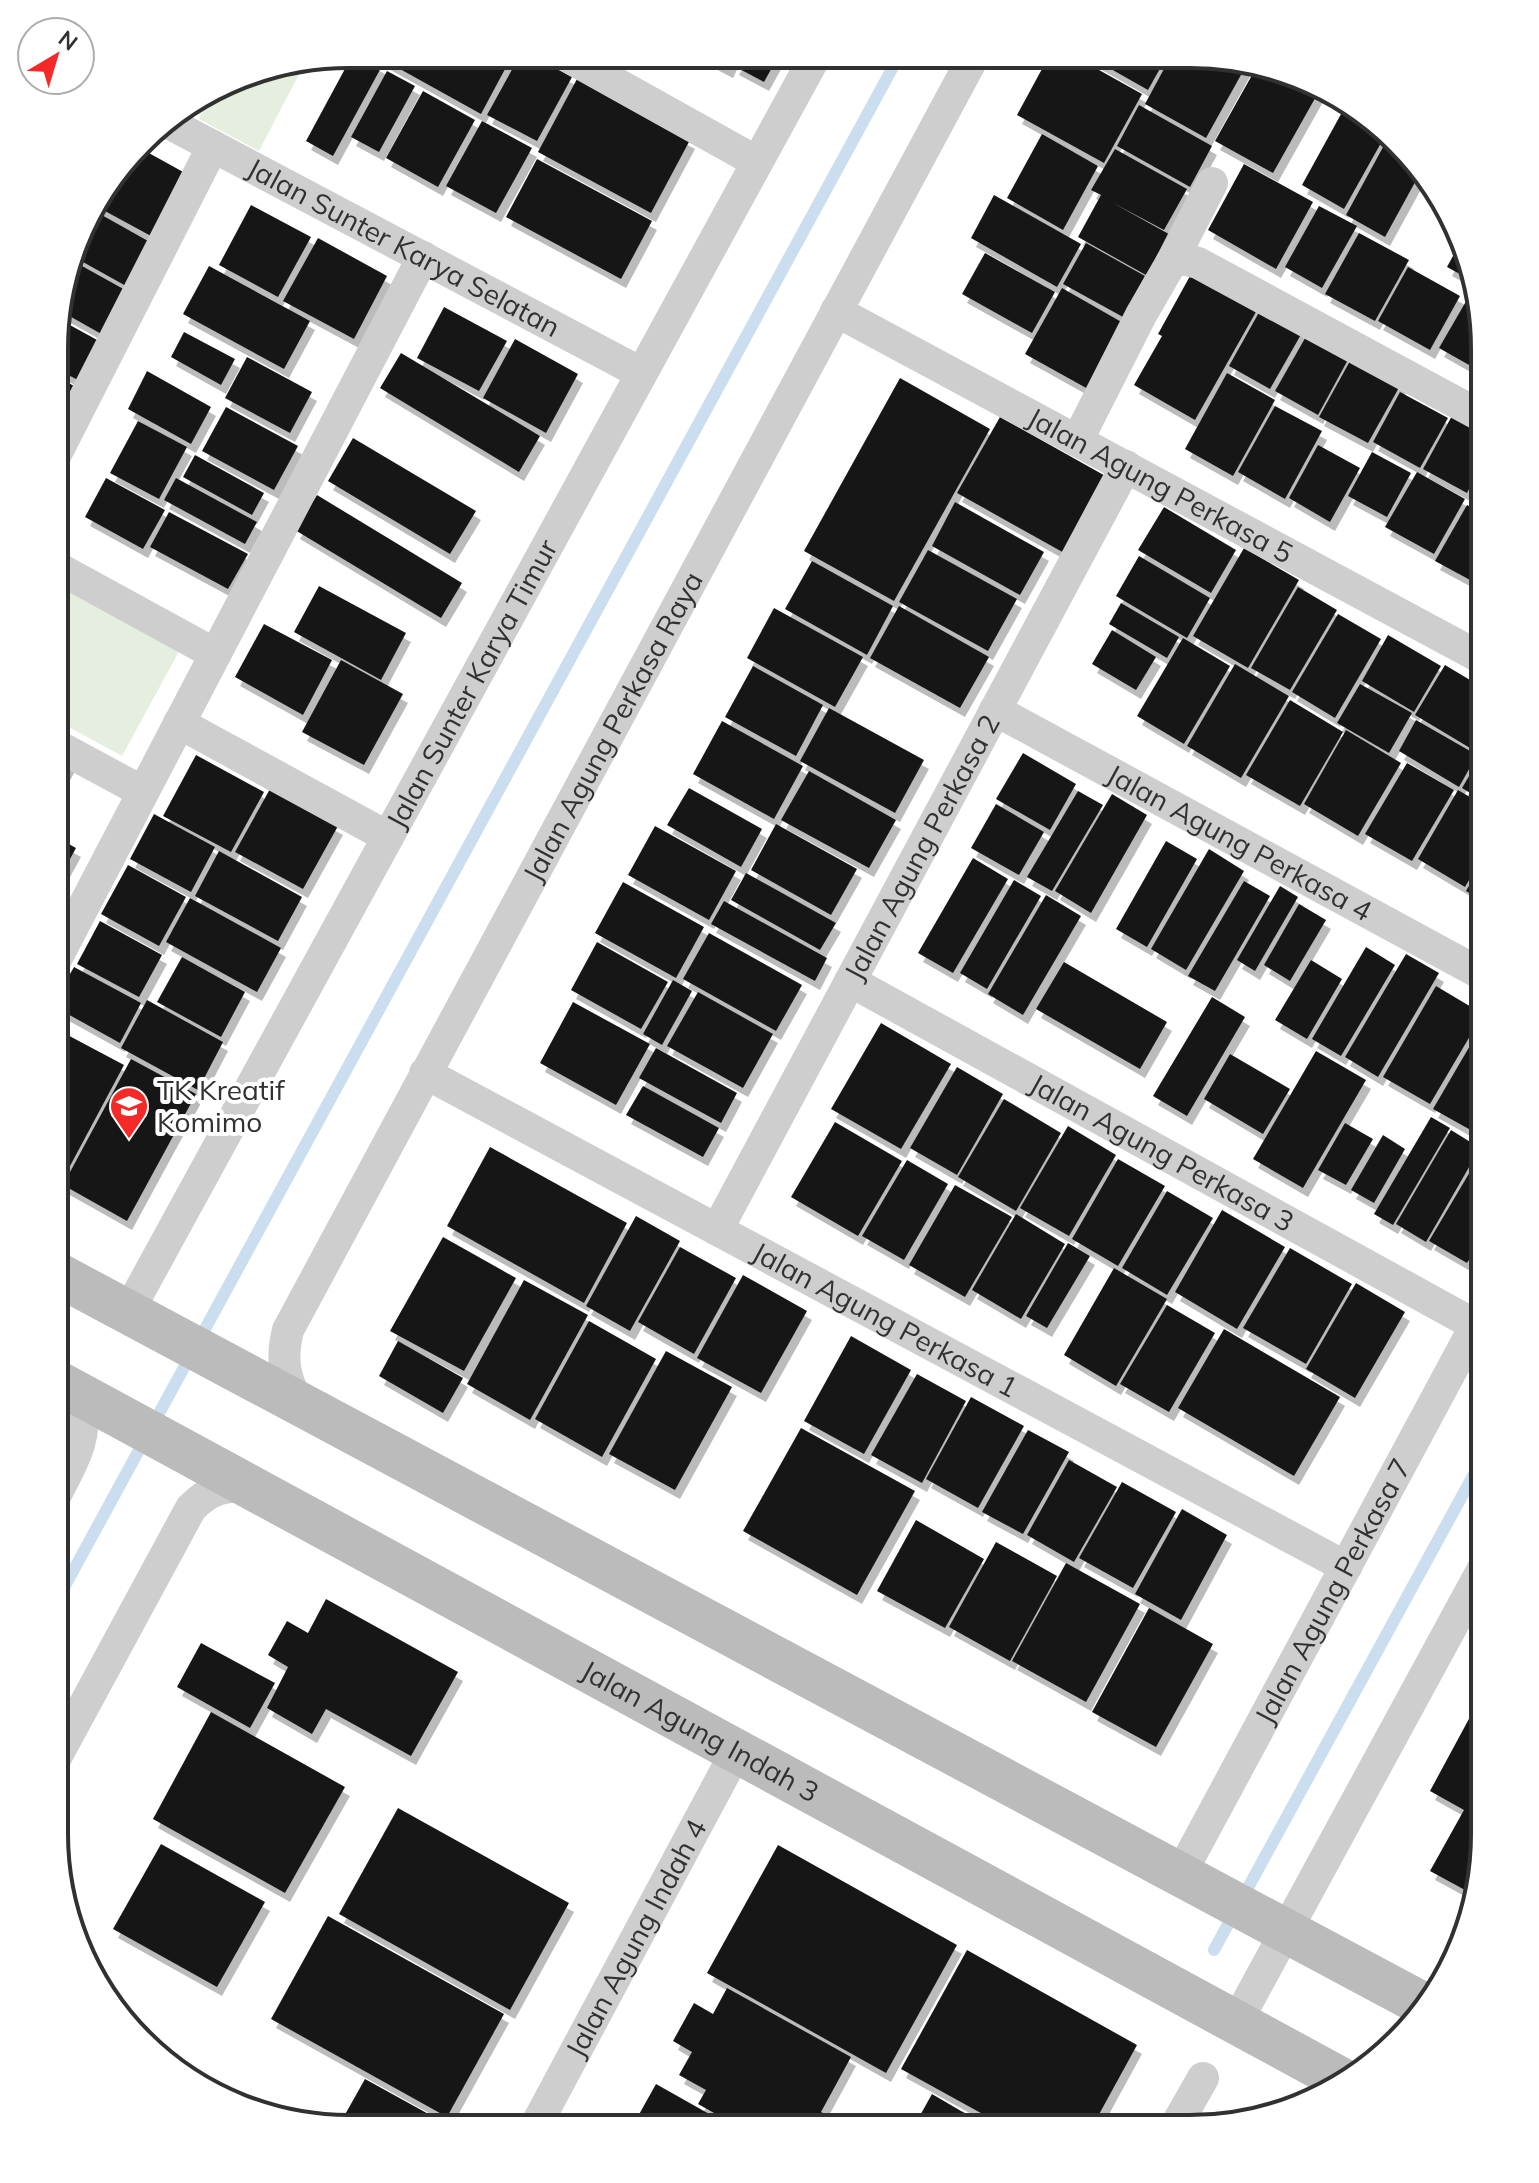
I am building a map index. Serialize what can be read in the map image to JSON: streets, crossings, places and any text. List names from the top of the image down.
{
  "streets": {
    "street": [
      "Jalan Sunter Karya Selatan",
      "Jalan Agung Perkasa 5",
      "Jalan Sunter Karya Timur",
      "Jalan Agung Perkasa Raya",
      "Jalan Agung Perkasa 4",
      "Jalan Agung Perkasa 2",
      "Jalan Agung Perkasa 3",
      "Jalan Agung Perkasa 1",
      "Jalan Agung Perkasa 7",
      "Jalan Agung Indah 3",
      "Jalan Agung Indah 4"
    ]
  },
  "crossings": [
    ["Jalan Sunter Karya Selatan", "Jalan Sunter Karya Timur"],
    ["Jalan Agung Perkasa 5", "Jalan Agung Perkasa Raya"],
    ["Jalan Agung Perkasa 5", "Jalan Agung Perkasa 2"],
    ["Jalan Agung Perkasa Raya", "Jalan Agung Perkasa 1"],
    ["Jalan Agung Perkasa 4", "Jalan Agung Perkasa 2"],
    ["Jalan Agung Perkasa 2", "Jalan Agung Perkasa 3"],
    ["Jalan Agung Perkasa 2", "Jalan Agung Perkasa 1"],
    ["Jalan Agung Perkasa 1", "Jalan Agung Perkasa 7"],
    ["Jalan Agung Indah 3", "Jalan Agung Indah 4"]
  ],
  "places": {
    "school or university": ["TK Kreatif Komimo"]
  },
  "north": "top right"
}
